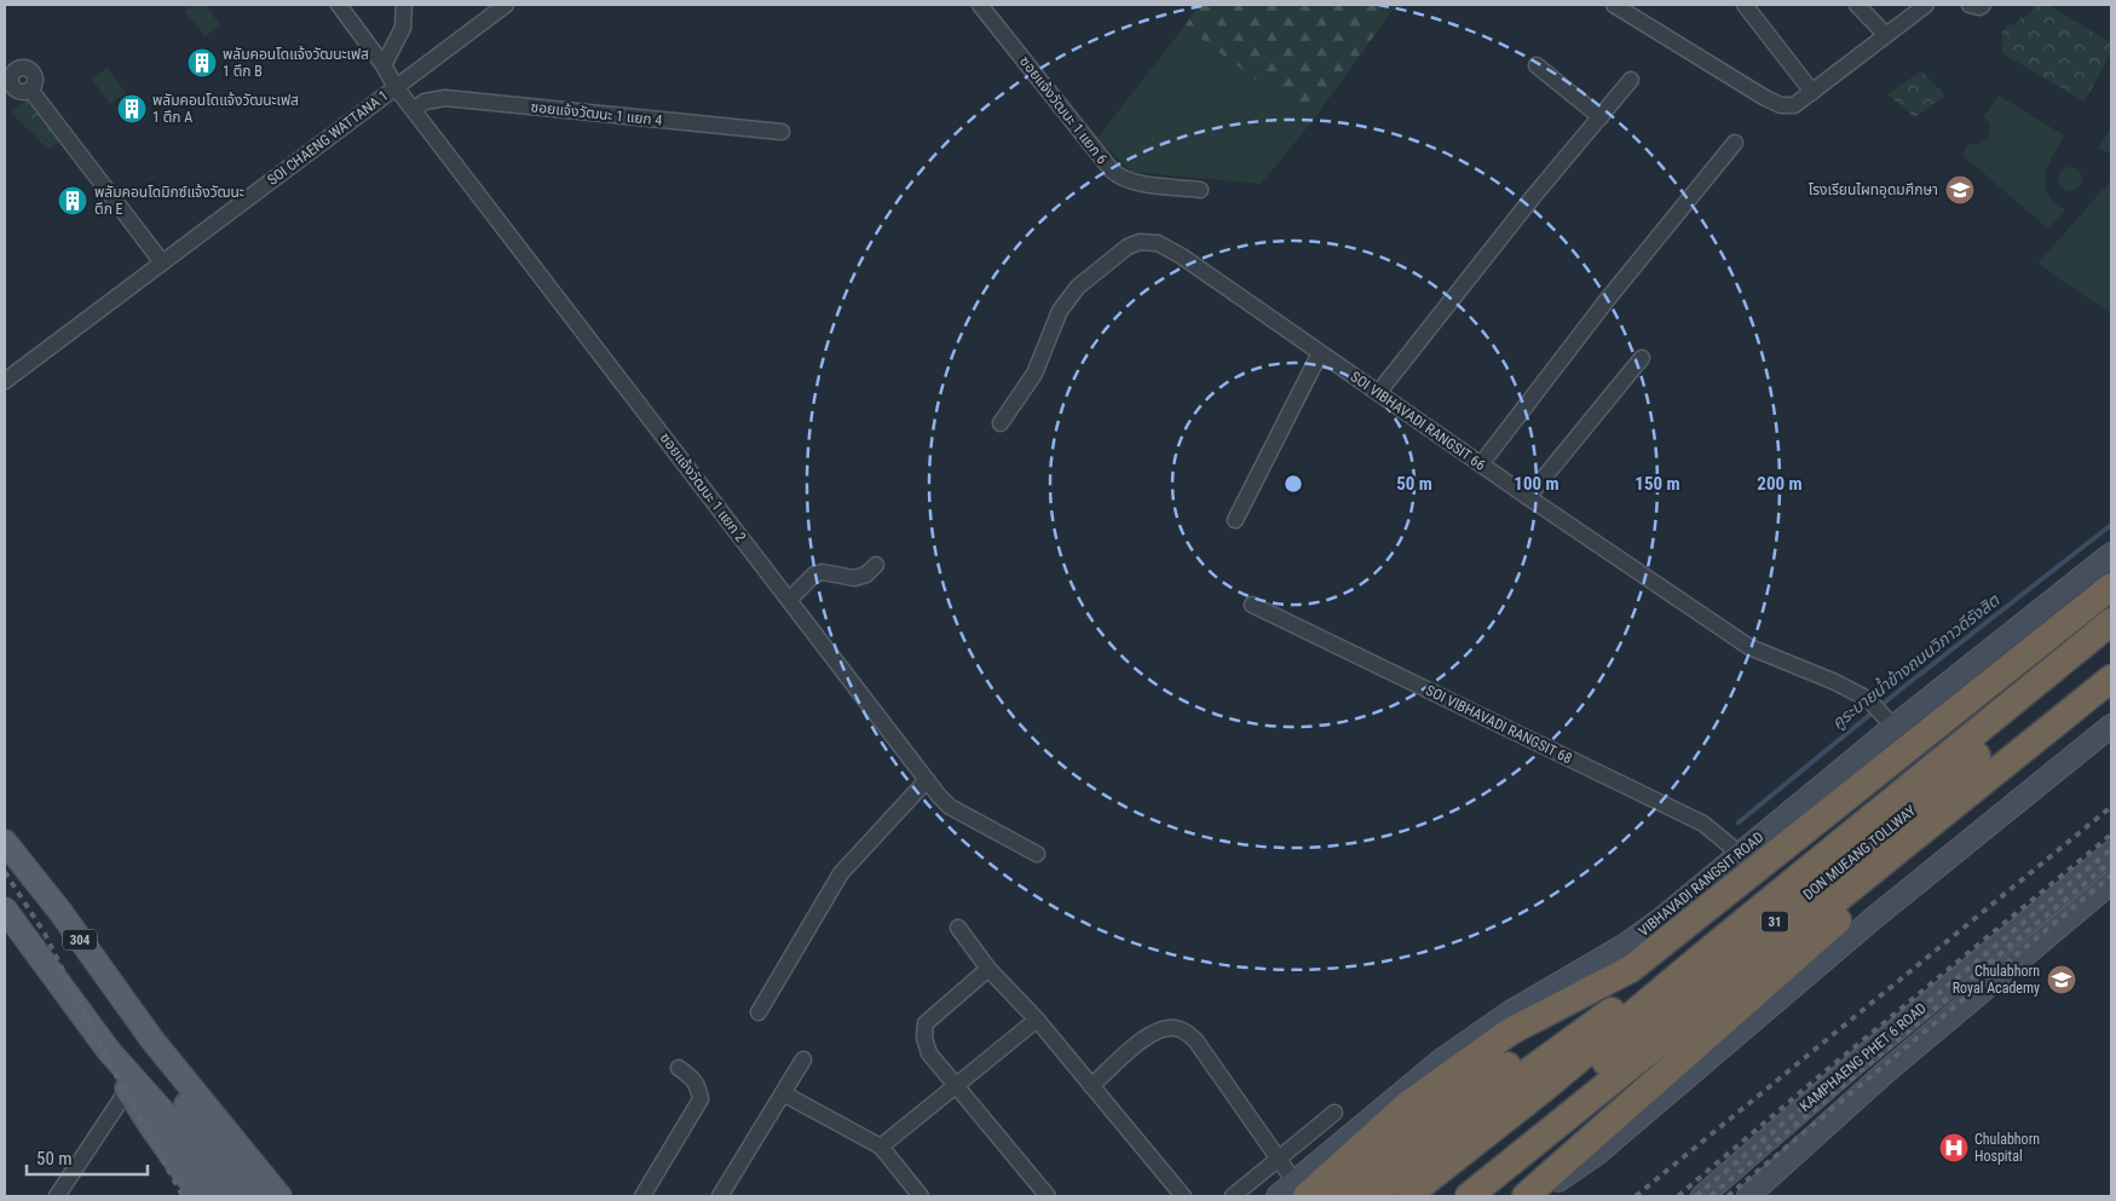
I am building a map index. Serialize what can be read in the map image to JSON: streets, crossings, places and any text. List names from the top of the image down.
{
  "streets": {
    "highway": ["DON MUEANG TOLLWAY", "31"],
    "main road": ["VIBHAVADI RANGSIT ROAD", "304", "KAMPHAENG PHET 6 ROAD"],
    "street": [
      "ซอยแจ้งวัฒนะ 1 แยก 6",
      "ซอยแจ้งวัฒนะ 1 แยก 4",
      "SOI CHAENG WATTANA 1",
      "SOI VIBHAVADI RANGSIT 66",
      "ซอยแจ้งวัฒนะ 1 แยก 2",
      "SOI VIBHAVADI RANGSIT 68"
    ]
  },
  "crossings": [
    ["ซอยแจ้งวัฒนะ 1 แยก 4", "ซอยแจ้งวัฒนะ 1 แยก 2"],
    ["SOI CHAENG WATTANA 1", "ซอยแจ้งวัฒนะ 1 แยก 2"],
    ["SOI VIBHAVADI RANGSIT 66", "VIBHAVADI RANGSIT ROAD"],
    ["SOI VIBHAVADI RANGSIT 68", "VIBHAVADI RANGSIT ROAD"]
  ],
  "water": ["คูระบายน้ำข้างถนนวิภาวดีรังสิต"],
  "places": {
    "building": ["พลัมคอนโดแจ้งวัฒนะเฟส 1 ตึก B", "พลัมคอนโดแจ้งวัฒนะเฟส 1 ตึก A", "พลัมคอนโดมิกซ์แจ้งวัฒนะ ตึก E"],
    "school or university": ["โรงเรียนไผทอุดมศึกษา", "Chulabhorn Royal Academy"],
    "hospital": ["Chulabhorn Hospital"]
  },
  "scale_bar": "50 m",
  "rings": [
    "50 m",
    "100 m",
    "150 m",
    "200 m"
  ]
}
